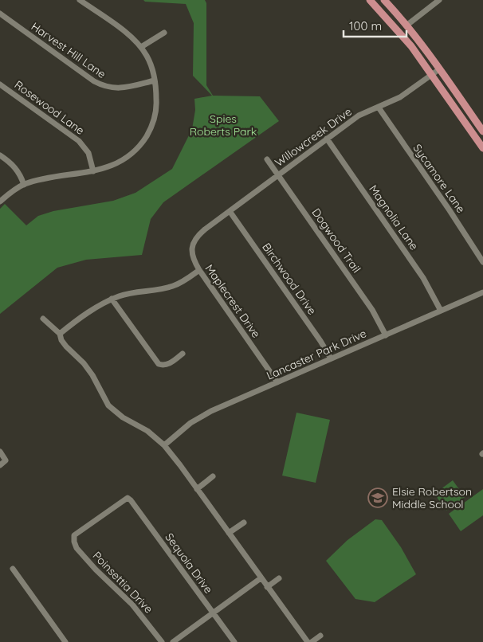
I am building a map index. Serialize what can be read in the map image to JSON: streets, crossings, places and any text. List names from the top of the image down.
{
  "streets": {
    "street": [
      "Harvest Hill Lane",
      "Rosewood Lane",
      "Willowcreek Drive",
      "Sycamore Lane",
      "Magnolia Lane",
      "Dogwood Trail",
      "Birchwood Drive",
      "Maplecrest Drive",
      "Lancaster Park Drive",
      "Sequoia Drive",
      "Poinsettia Drive"
    ]
  },
  "crossings": [
    ["Willowcreek Drive", "Sycamore Lane"],
    ["Willowcreek Drive", "Magnolia Lane"],
    ["Willowcreek Drive", "Dogwood Trail"],
    ["Willowcreek Drive", "Birchwood Drive"],
    ["Willowcreek Drive", "Maplecrest Drive"],
    ["Magnolia Lane", "Lancaster Park Drive"],
    ["Dogwood Trail", "Lancaster Park Drive"],
    ["Birchwood Drive", "Lancaster Park Drive"],
    ["Maplecrest Drive", "Lancaster Park Drive"],
    ["Sequoia Drive", "Poinsettia Drive"]
  ],
  "parks": ["Spies Roberts Park"],
  "places": {
    "school or university": ["Elsie Robertson Middle School"]
  },
  "scale_bar": "100 m"
}
